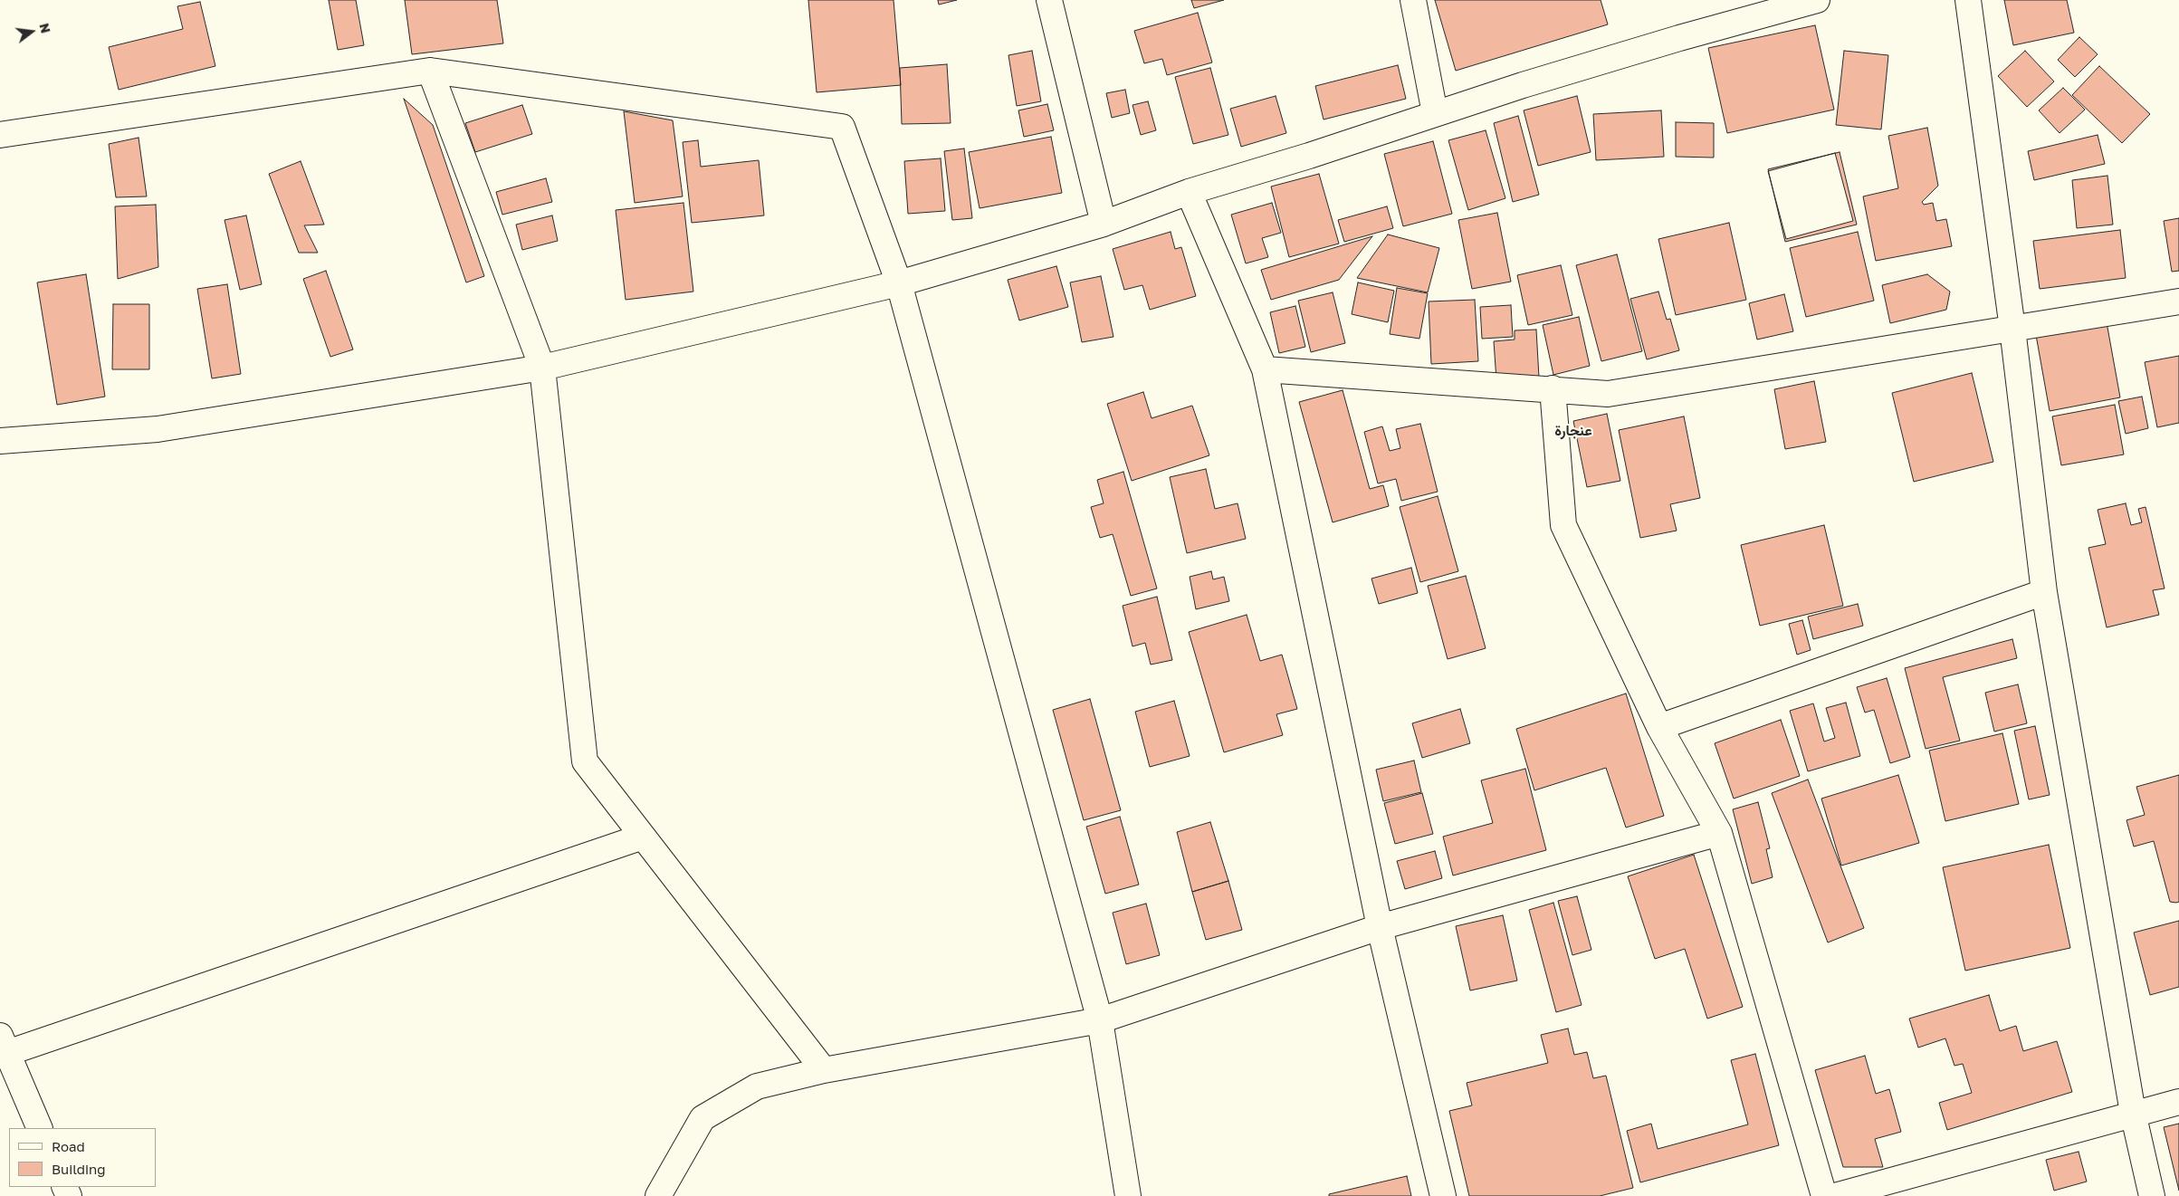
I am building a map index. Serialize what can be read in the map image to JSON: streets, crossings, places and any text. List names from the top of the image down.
{
  "districts": ["عنجارة"],
  "legend": ["Road", "Building"],
  "north": "right"
}
